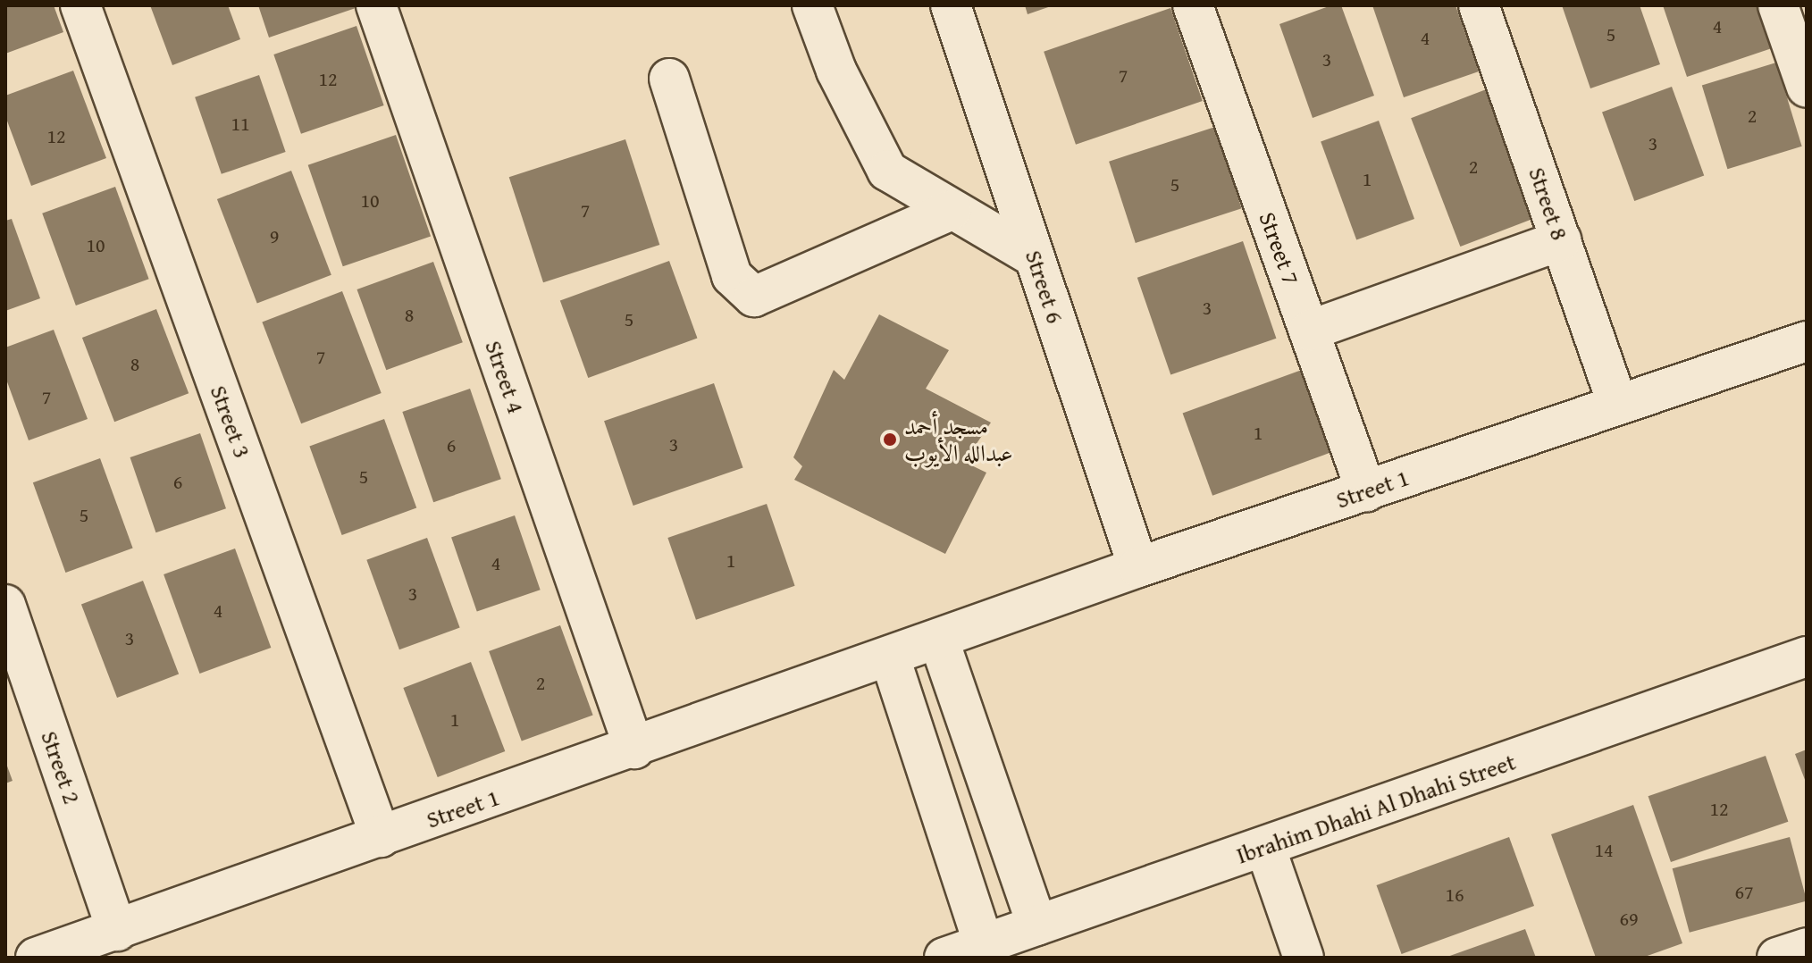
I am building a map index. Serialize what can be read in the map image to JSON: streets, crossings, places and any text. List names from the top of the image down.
{
  "streets": {
    "street": [
      "Street 8",
      "Street 7",
      "Street 6",
      "Street 4",
      "Street 3",
      "Street 1",
      "Street 2",
      "Ibrahim Dhahi Al Dhahi Street"
    ]
  },
  "crossings": [
    ["Street 8", "Street 1"],
    ["Street 7", "Street 1"],
    ["Street 6", "Street 1"],
    ["Street 4", "Street 1"],
    ["Street 3", "Street 1"],
    ["Street 1", "Street 2"]
  ],
  "places": ["مسجد أحمد عبدالله الأيوب"],
  "house_numbers": [
    "4",
    "5",
    "4",
    "3",
    "7",
    "12",
    "2",
    "11",
    "12",
    "3",
    "2",
    "1",
    "5",
    "10",
    "7",
    "9",
    "10",
    "3",
    "8",
    "5",
    "7",
    "8",
    "7",
    "1",
    "3",
    "6",
    "5",
    "6",
    "5",
    "1",
    "4",
    "3",
    "4",
    "3",
    "2",
    "1",
    "12",
    "14",
    "67",
    "16",
    "69"
  ]
}
